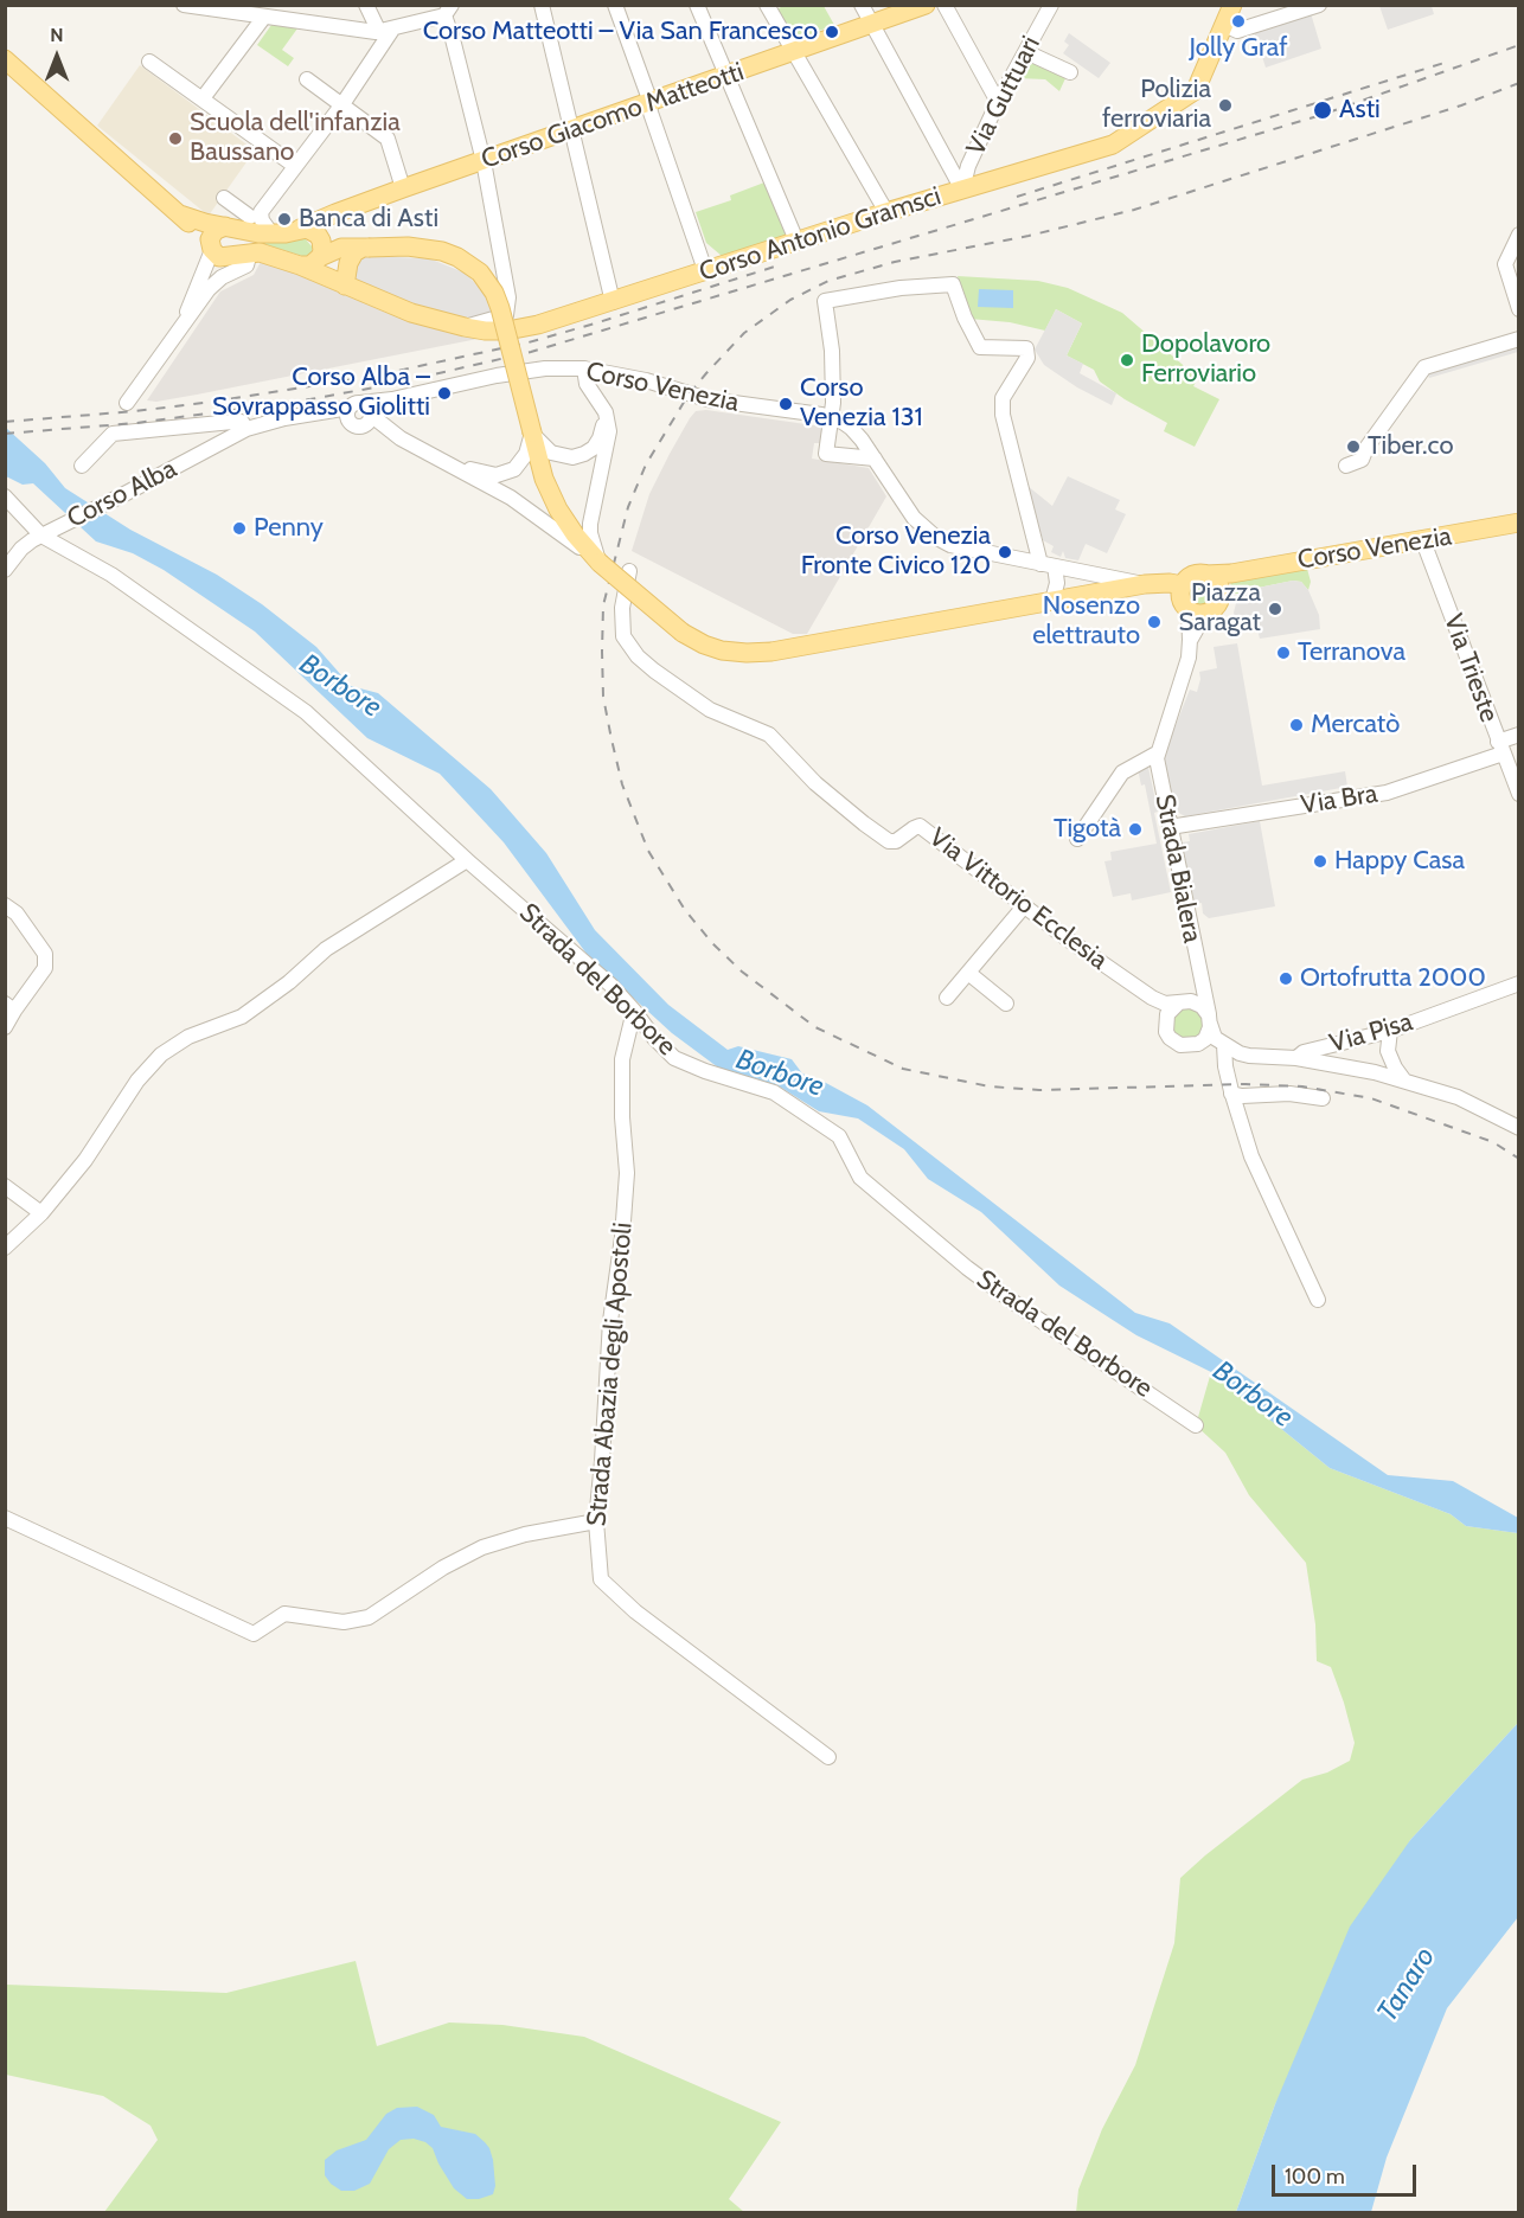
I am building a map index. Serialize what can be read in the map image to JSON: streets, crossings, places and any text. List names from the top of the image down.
{
  "streets": {
    "main road": ["Corso Giacomo Matteotti", "Corso Antonio Gramsci", "Corso Venezia"],
    "street": [
      "Via Guttuari",
      "Corso Alba",
      "Via Trieste",
      "Via Bra",
      "Strada Bialera",
      "Via Vittorio Ecclesia",
      "Strada del Borbore",
      "Via Pisa",
      "Strada Abazia degli Apostoli"
    ]
  },
  "crossings": [
    ["Via Guttuari", "Corso Antonio Gramsci"],
    ["Corso Venezia", "Corso Alba"],
    ["Corso Venezia", "Via Trieste"],
    ["Corso Alba", "Strada del Borbore"],
    ["Via Trieste", "Via Bra"],
    ["Via Bra", "Strada Bialera"],
    ["Strada Bialera", "Via Vittorio Ecclesia"],
    ["Strada Bialera", "Via Pisa"],
    ["Via Vittorio Ecclesia", "Via Pisa"],
    ["Strada del Borbore", "Strada Abazia degli Apostoli"]
  ],
  "water": ["Borbore", "Tanaro"],
  "places": [
    "Jolly Graf",
    "Corso Matteotti – Via San Francesco",
    "Polizia ferroviaria",
    "Asti",
    "Scuola dell'infanzia Baussano",
    "Banca di Asti",
    "Dopolavoro Ferroviario",
    "Corso Alba – Sovrappasso Giolitti",
    "Corso Venezia 131",
    "Tiber.co",
    "Penny",
    "Corso Venezia Fronte Civico 120",
    "Piazza Saragat",
    "Nosenzo elettrauto",
    "Terranova",
    "Mercatò",
    "Tigotà",
    "Happy Casa",
    "Ortofrutta 2000"
  ],
  "scale_bar": "100 m",
  "north": "top"
}
